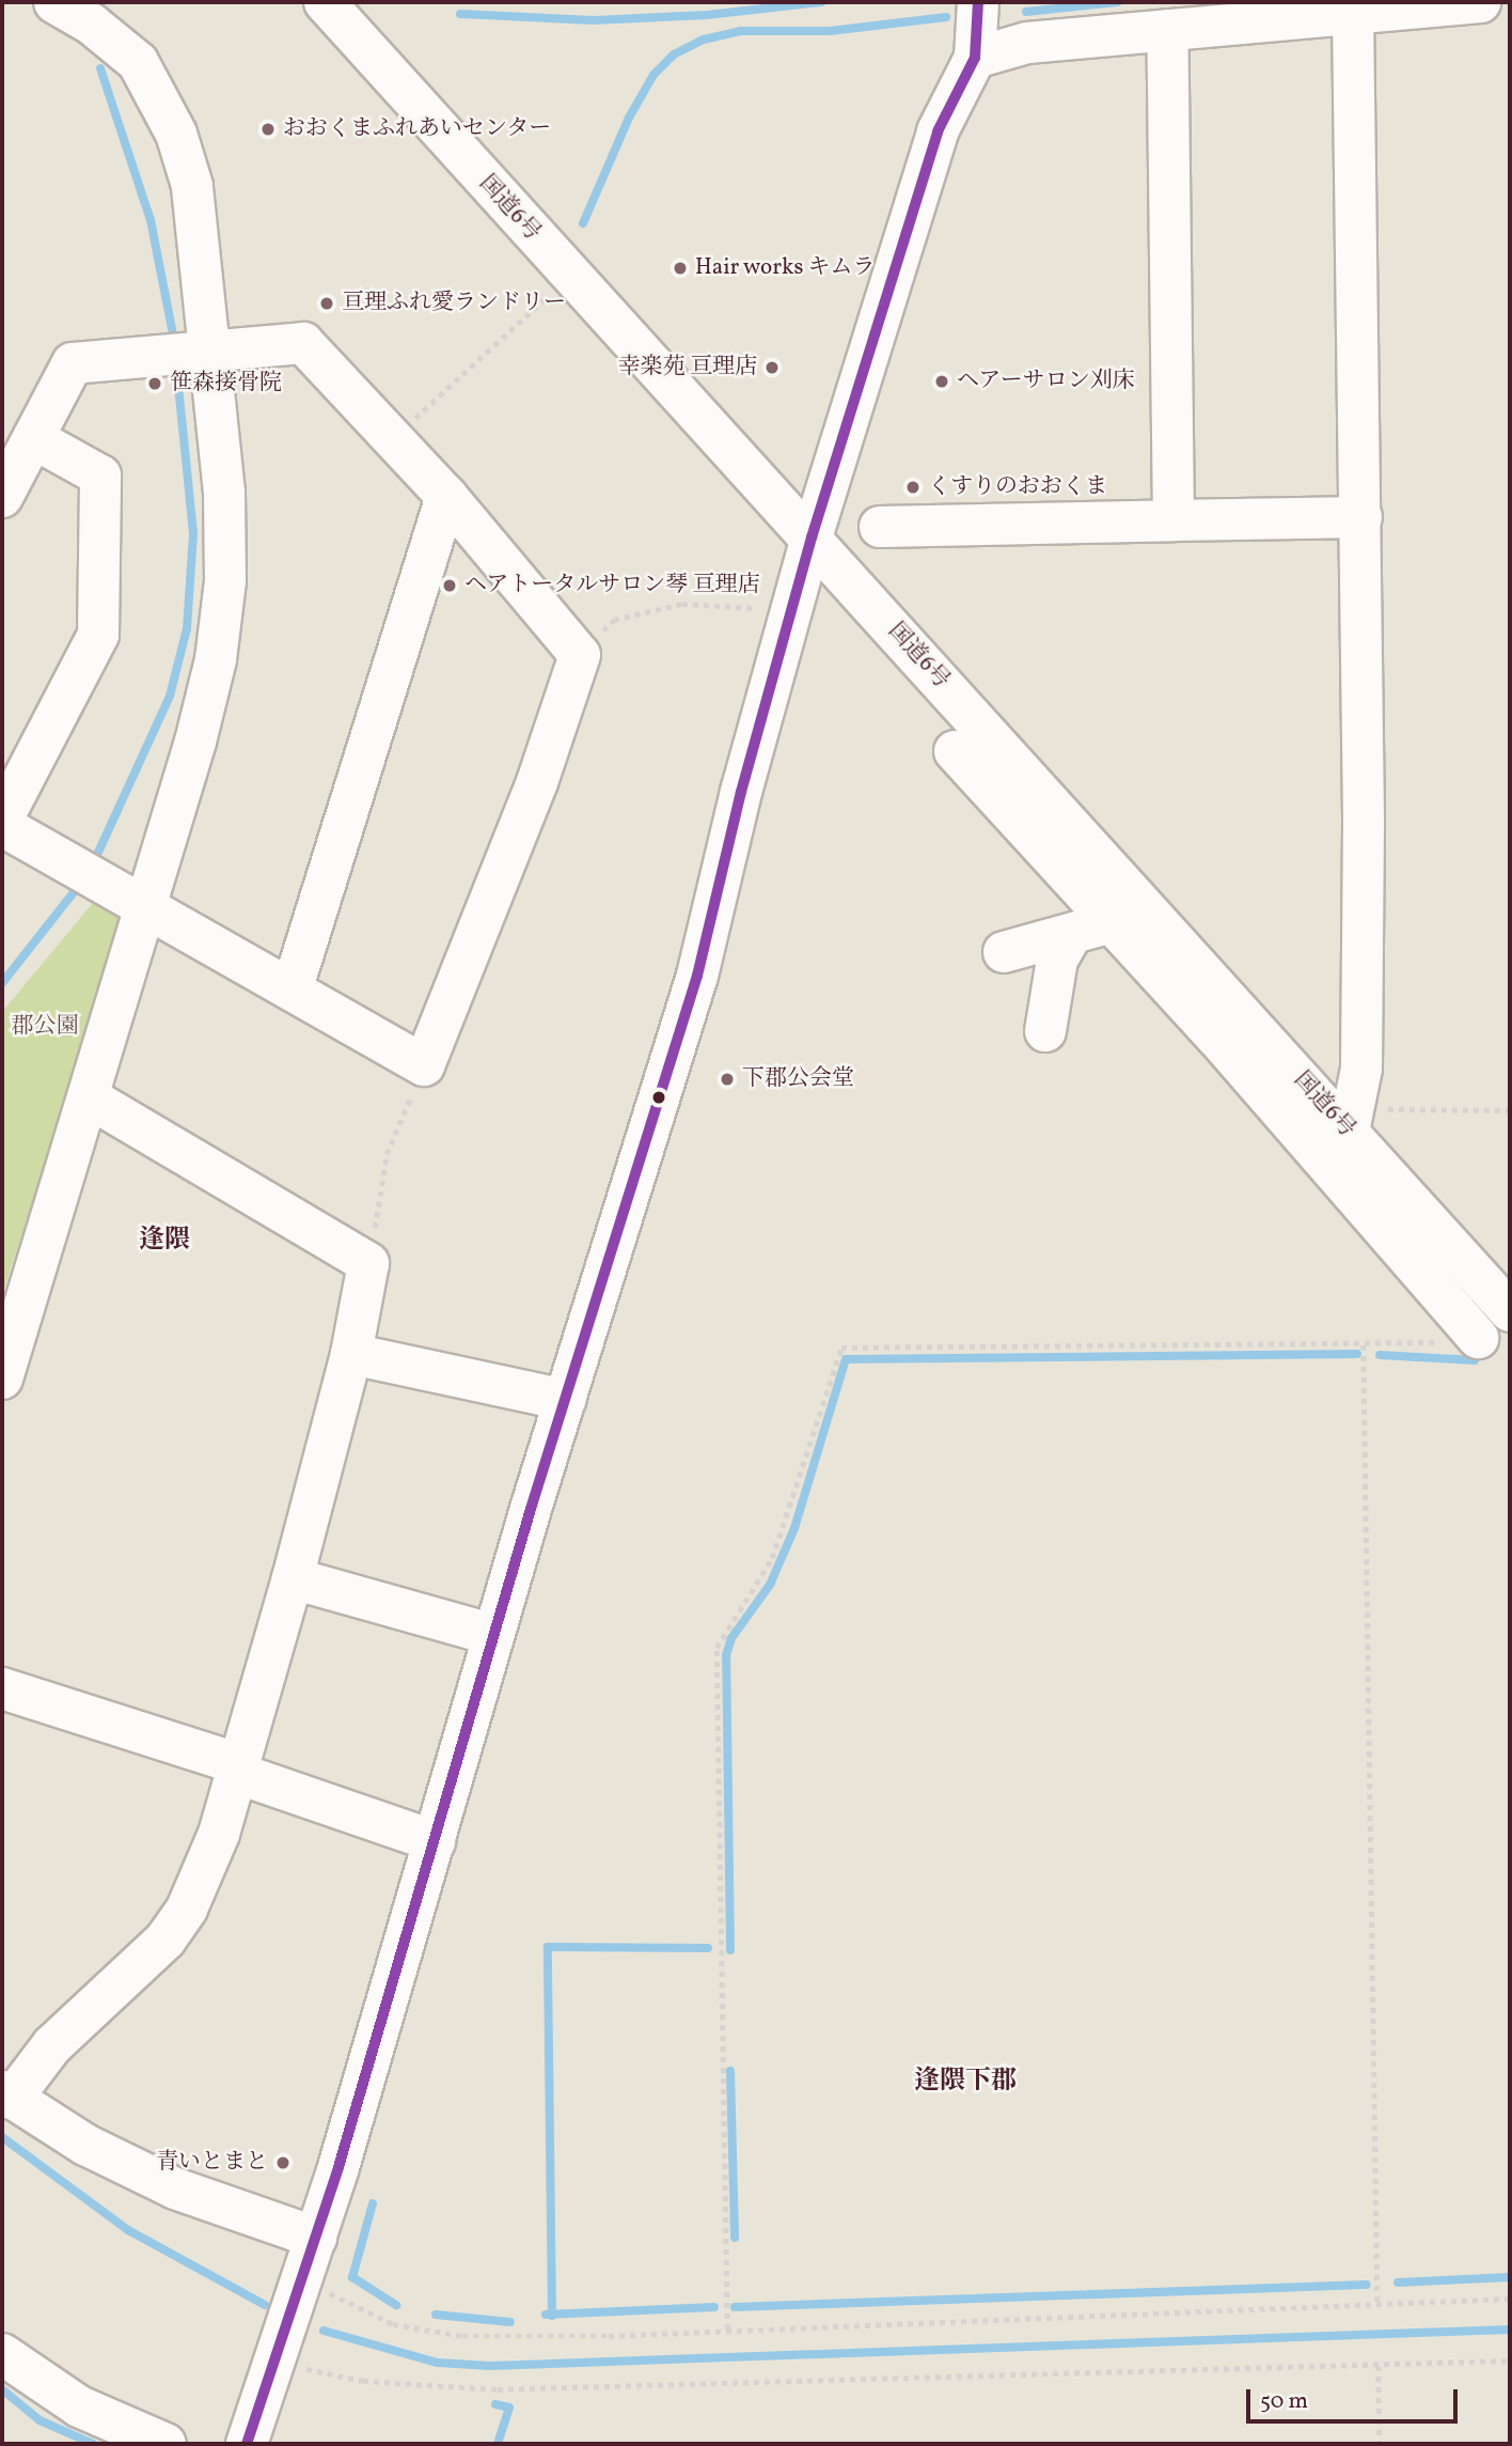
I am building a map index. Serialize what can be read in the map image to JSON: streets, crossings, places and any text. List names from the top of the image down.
{
  "streets": {
    "main road": ["国道6号"]
  },
  "districts": ["逢隈", "逢隈下郡"],
  "parks": ["郡公園"],
  "places": [
    "おおくまふれあいセンター",
    "Hair works キムラ",
    "亘理ふれ愛ランドリー",
    "幸楽苑 亘理店",
    "ヘアーサロン刈床",
    "笹森接骨院",
    "くすりのおおくま",
    "ヘアトータルサロン琴 亘理店",
    "下郡公会堂",
    "青いとまと"
  ],
  "scale_bar": "50 m"
}
